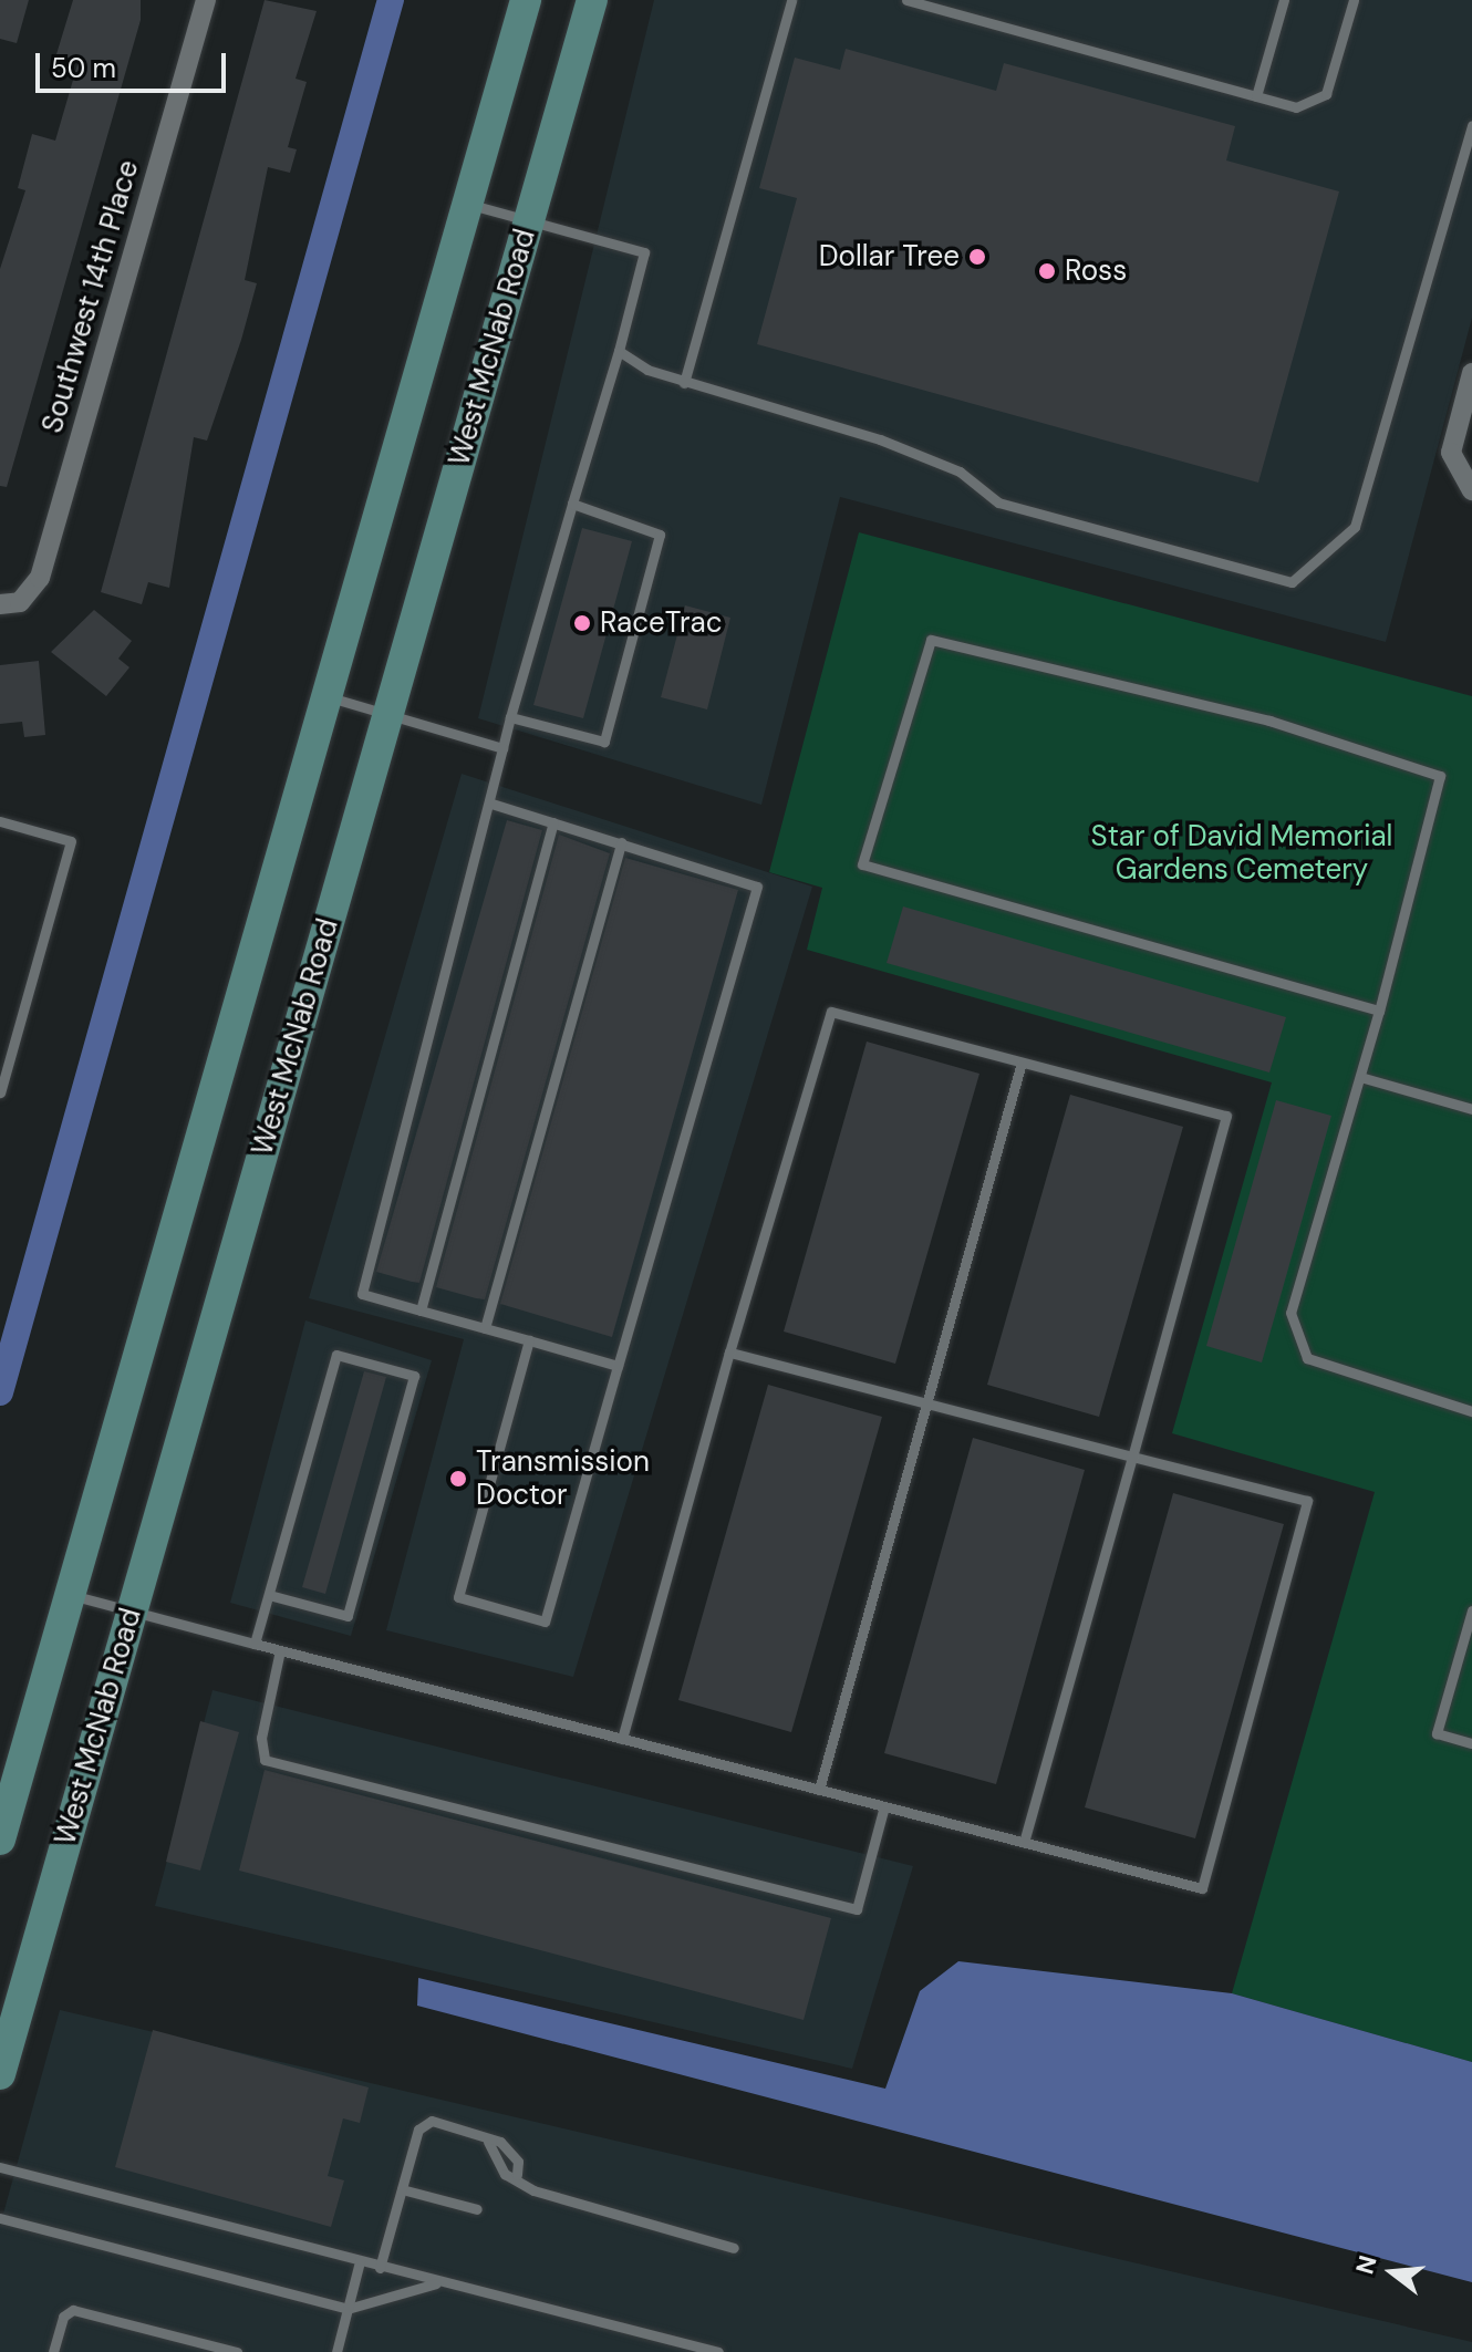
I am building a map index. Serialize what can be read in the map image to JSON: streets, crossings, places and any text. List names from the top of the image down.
{
  "streets": {
    "main road": ["West McNab Road"],
    "street": ["Southwest 14th Place"]
  },
  "parks": ["Star of David Memorial Gardens Cemetery"],
  "places": [
    "Dollar Tree",
    "Ross",
    "RaceTrac",
    "Transmission Doctor"
  ],
  "scale_bar": "50 m",
  "north": "left"
}
